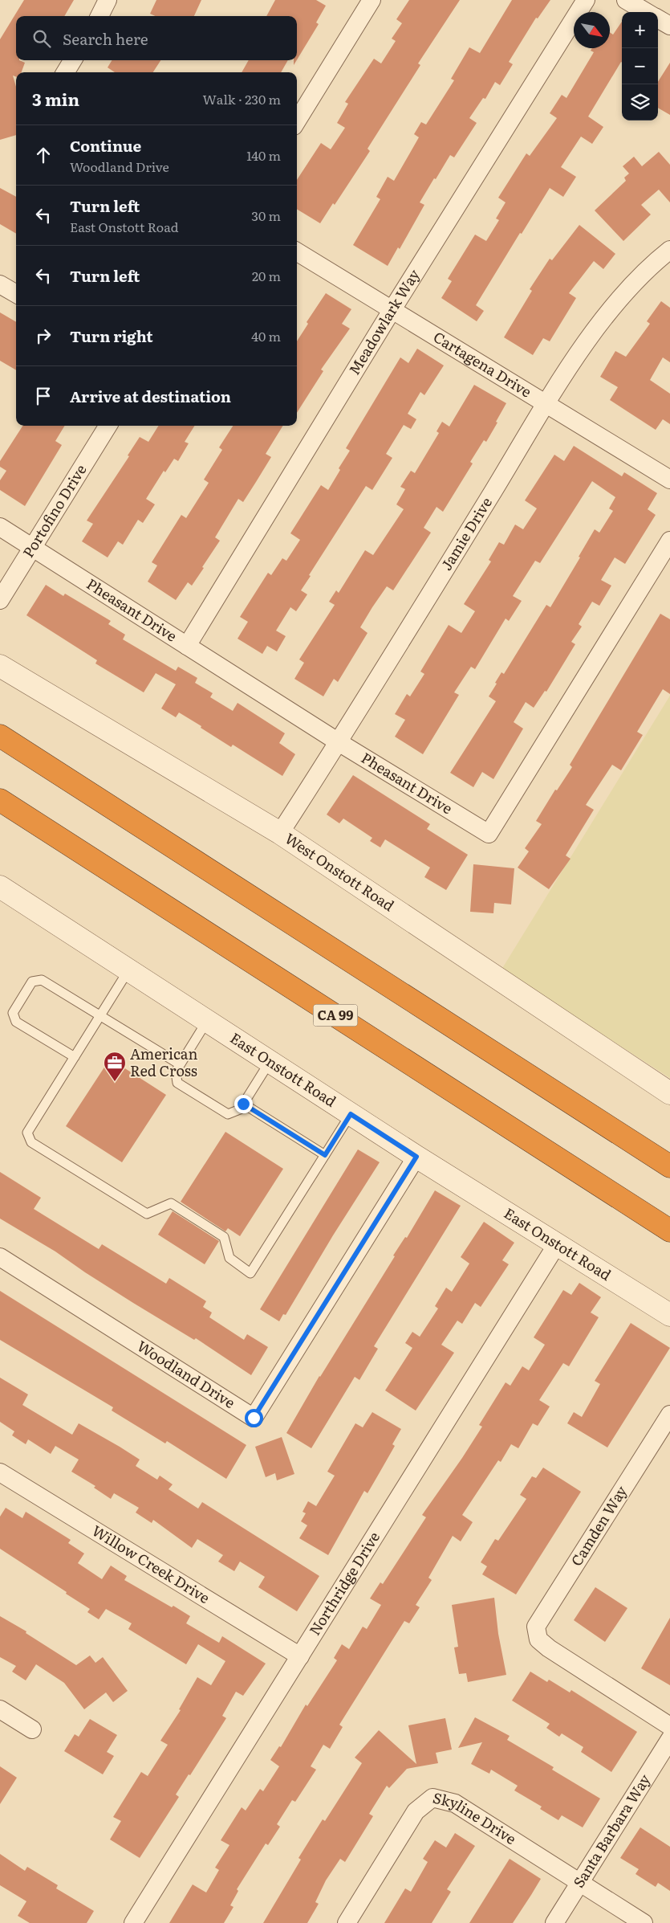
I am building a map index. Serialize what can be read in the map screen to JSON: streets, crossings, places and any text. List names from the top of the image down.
{
  "streets": {
    "highway": ["CA 99"],
    "street": [
      "Meadowlark Way",
      "Cartagena Drive",
      "Portofino Drive",
      "Jamie Drive",
      "Pheasant Drive",
      "West Onstott Road",
      "East Onstott Road",
      "Woodland Drive",
      "Camden Way",
      "Willow Creek Drive",
      "Northridge Drive",
      "Skyline Drive",
      "Santa Barbara Way"
    ]
  },
  "crossings": [
    ["Meadowlark Way", "Cartagena Drive"],
    ["Meadowlark Way", "Pheasant Drive"],
    ["Cartagena Drive", "Jamie Drive"],
    ["Portofino Drive", "Pheasant Drive"],
    ["Jamie Drive", "Pheasant Drive"],
    ["Jamie Drive", "West Onstott Road"],
    ["East Onstott Road", "Woodland Drive"],
    ["East Onstott Road", "Northridge Drive"],
    ["Willow Creek Drive", "Northridge Drive"],
    ["Skyline Drive", "Santa Barbara Way"]
  ],
  "places": {
    "office": ["American Red Cross"]
  },
  "north": "bottom right",
  "page": {
    "map_buttons": ["+", "−"],
    "search": "Search here",
    "heading": ["3 min", "Walk · 230 m"],
    "list": [
      ["Continue", "Woodland Drive", "140 m"],
      ["Turn left", "East Onstott Road", "30 m"],
      ["Turn left", "20 m"],
      ["Turn right", "40 m"],
      "Arrive at destination"
    ]
  }
}
